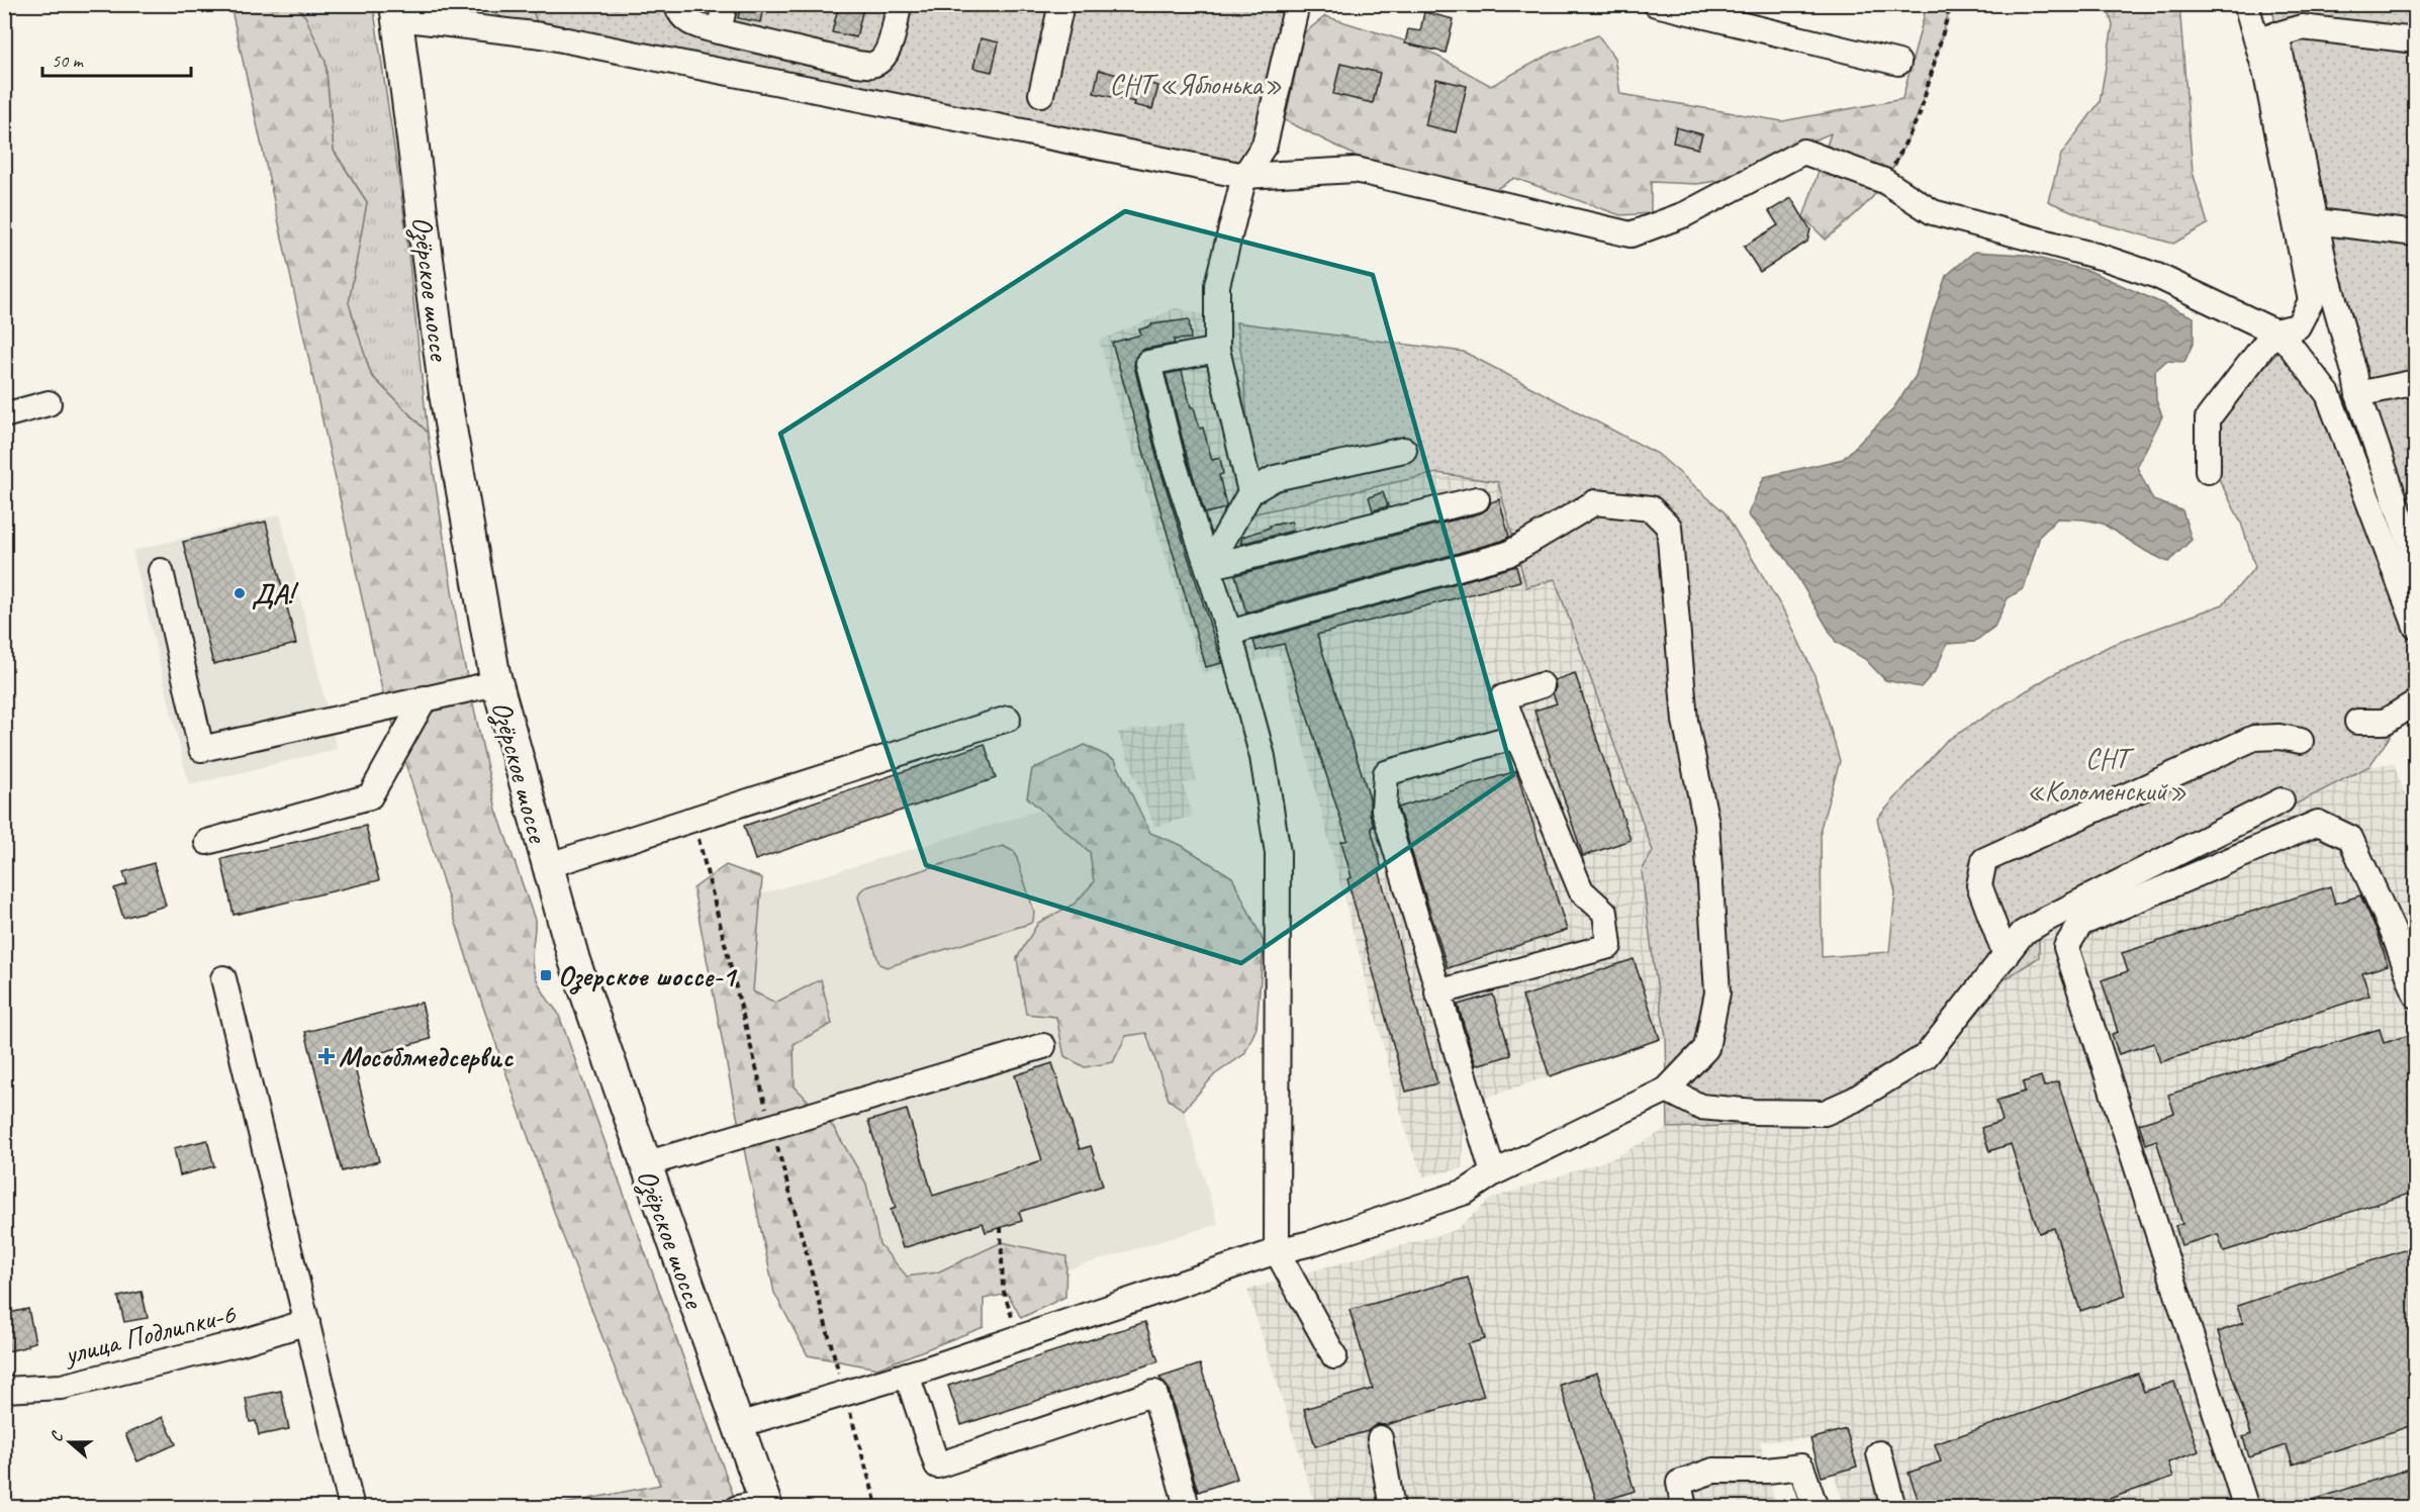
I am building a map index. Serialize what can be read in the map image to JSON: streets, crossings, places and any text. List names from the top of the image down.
{
  "streets": {
    "main road": ["Озёрское шоссе"],
    "street": ["улица Подлипки-6"]
  },
  "parks": ["СНТ «Яблонька»", "СНТ «Коломенский»"],
  "places": {
    "other": ["ДА!"],
    "transit": ["Озерское шоссе-1"],
    "health": ["Мособлмедсервис"]
  },
  "scale_bar": "50 m",
  "north": "left"
}
